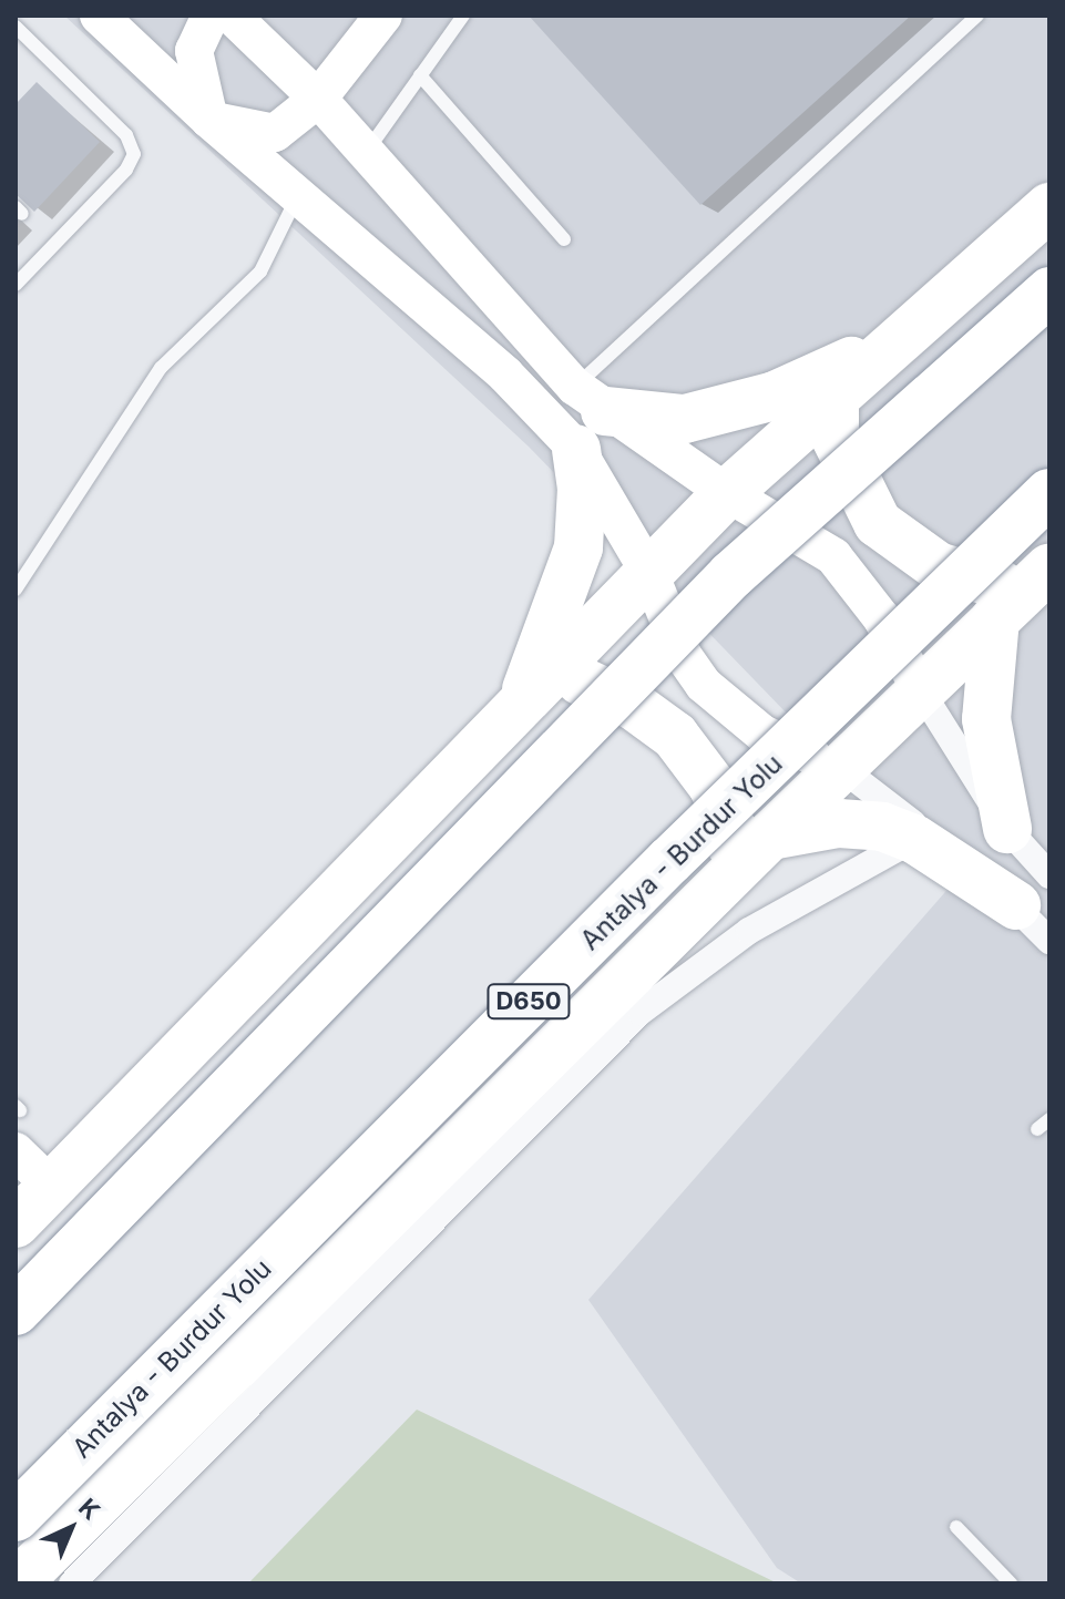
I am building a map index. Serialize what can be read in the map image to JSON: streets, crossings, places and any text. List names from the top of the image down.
{
  "streets": {
    "highway": ["Antalya - Burdur Yolu", "D650"]
  },
  "north": "top right"
}
